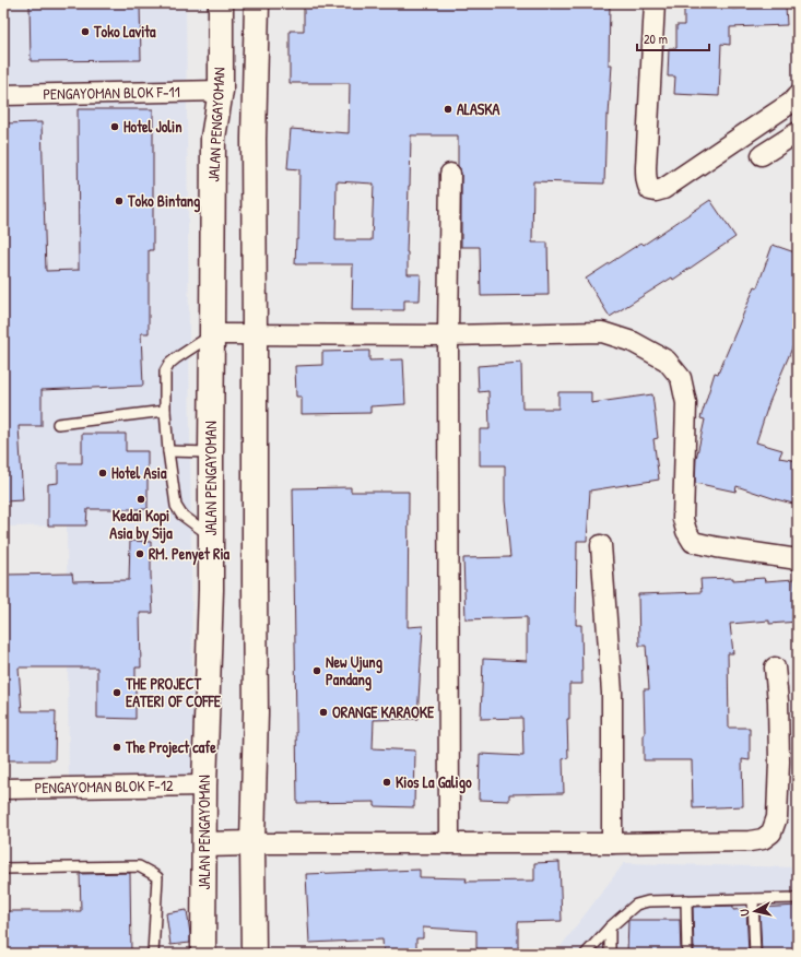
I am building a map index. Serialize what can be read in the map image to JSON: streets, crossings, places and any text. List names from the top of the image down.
{
  "streets": {
    "street": ["PENGAYOMAN BLOK F-11", "JALAN PENGAYOMAN", "PENGAYOMAN BLOK F-12"]
  },
  "crossings": [
    ["PENGAYOMAN BLOK F-11", "JALAN PENGAYOMAN"],
    ["JALAN PENGAYOMAN", "PENGAYOMAN BLOK F-12"]
  ],
  "places": [
    "Toko Lavita",
    "ALASKA",
    "Hotel Jolin",
    "Toko Bintang",
    "Hotel Asia",
    "Kedai Kopi Asia by Sija",
    "RM. Penyet Ria",
    "New Ujung Pandang",
    "THE PROJECT EATERI OF COFFE",
    "ORANGE KARAOKE",
    "The Project cafe",
    "Kios La Galigo"
  ],
  "scale_bar": "20 m",
  "north": "left"
}
